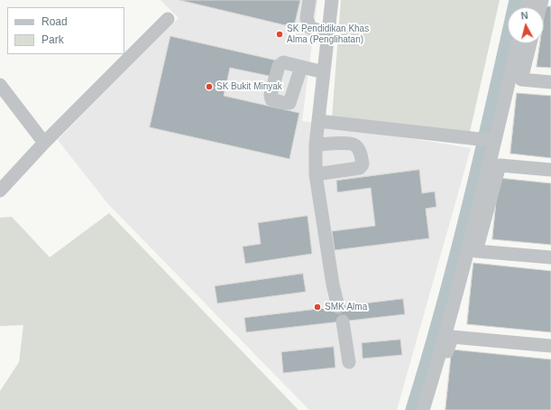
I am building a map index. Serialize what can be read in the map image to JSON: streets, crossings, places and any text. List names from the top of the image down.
{
  "places": ["SK Pendidikan Khas Alma (Penglihatan)", "SK Bukit Minyak", "SMK Alma"],
  "legend": ["Road", "Park"],
  "north": "top"
}
